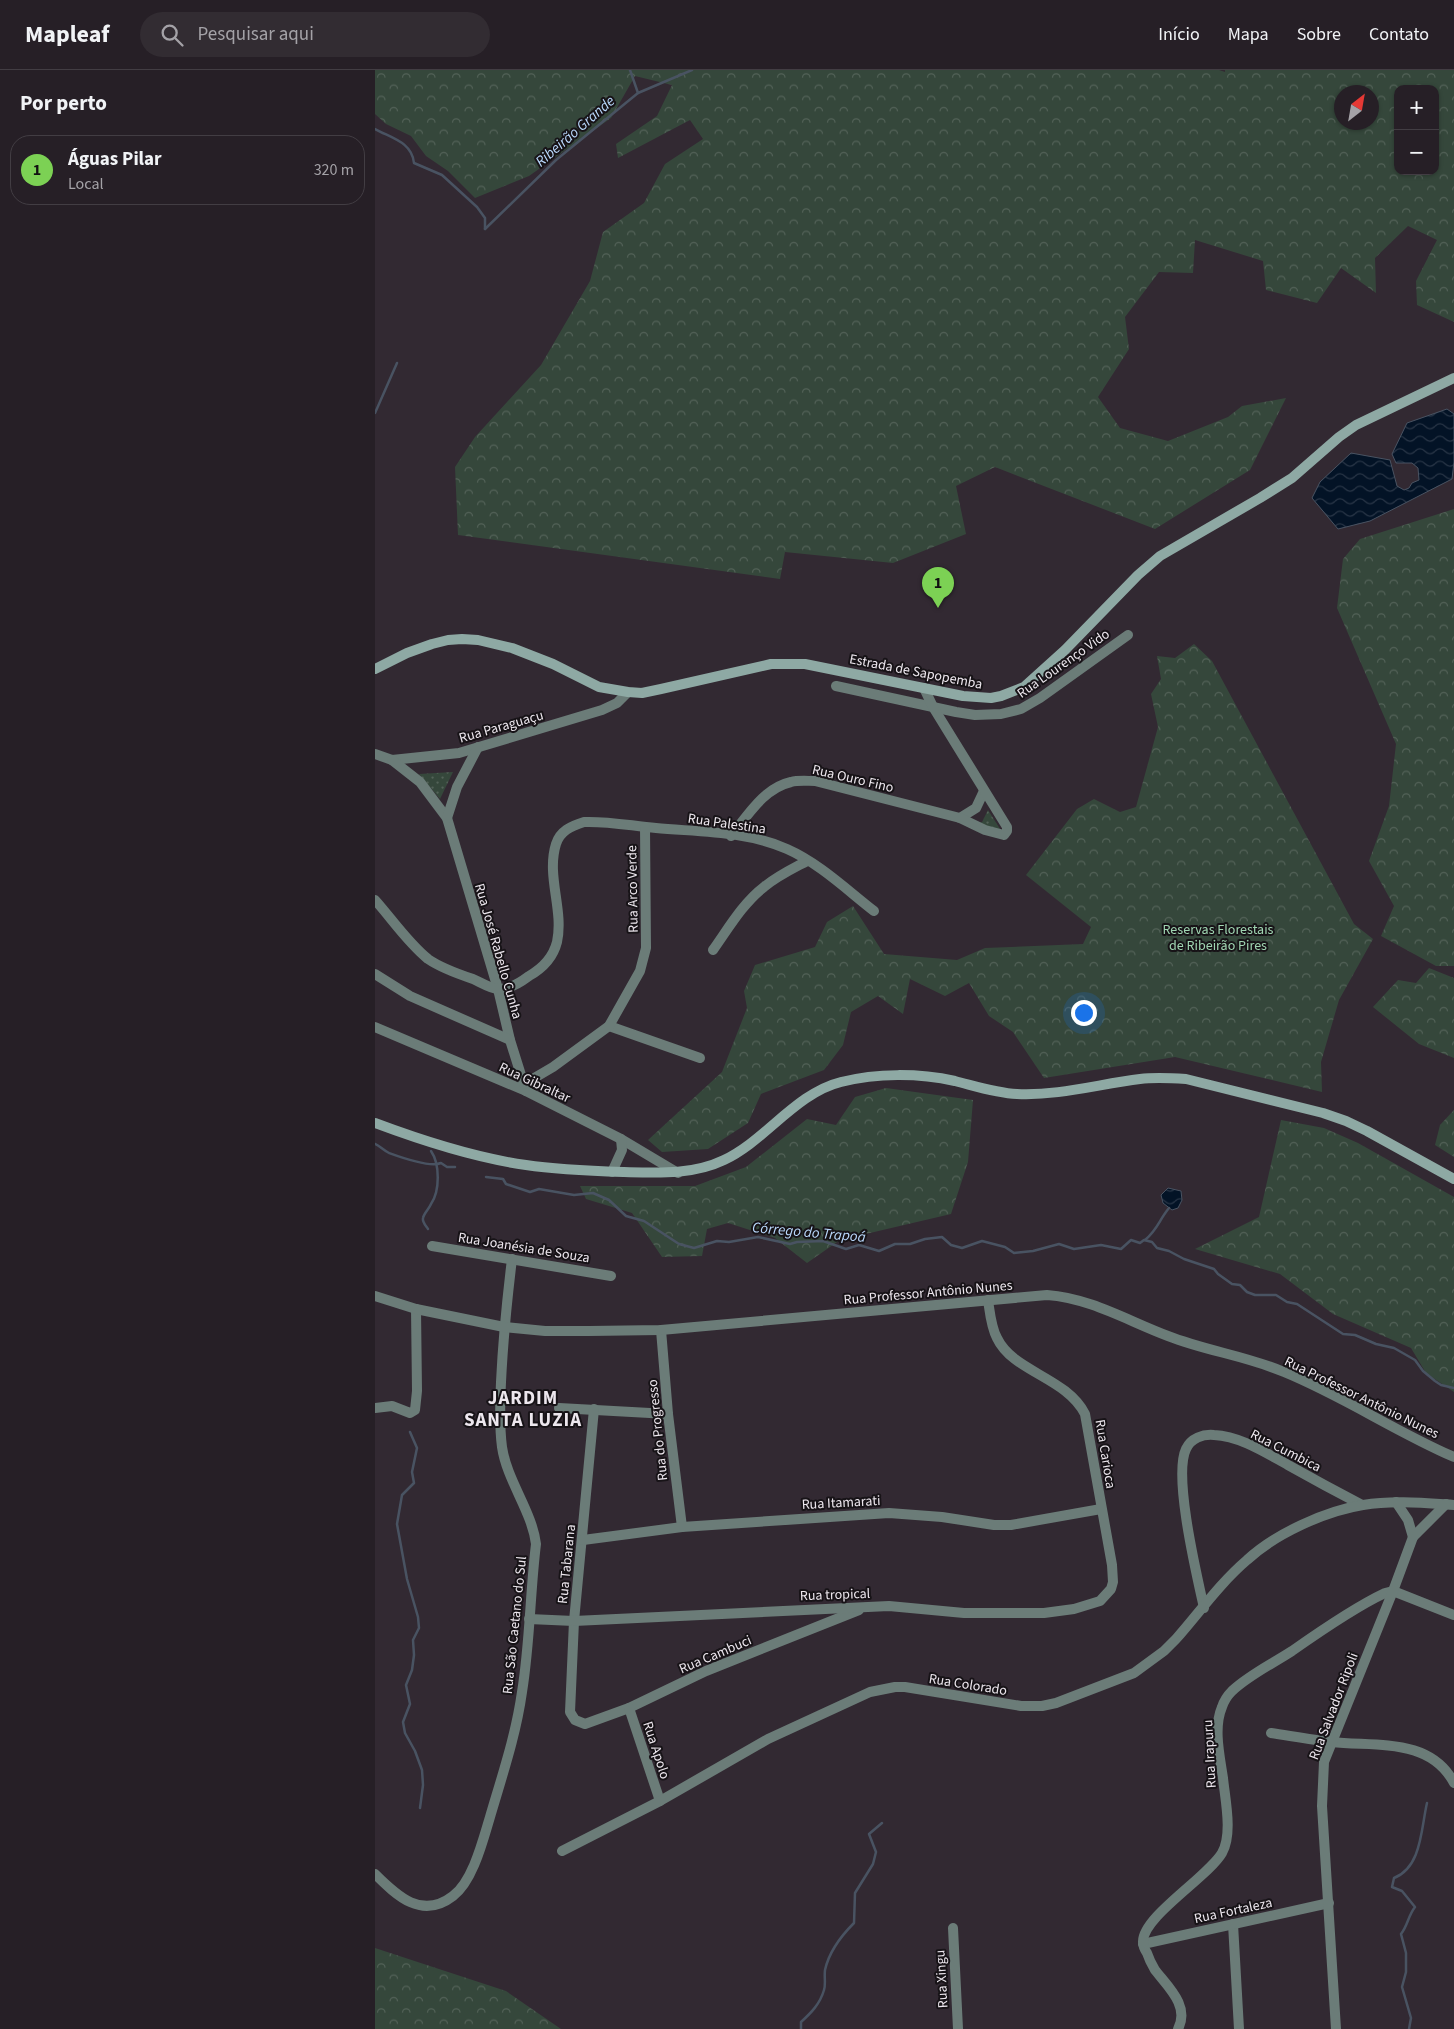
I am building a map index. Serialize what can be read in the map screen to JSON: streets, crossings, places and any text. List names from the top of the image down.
{
  "streets": {
    "main road": ["Estrada de Sapopemba"],
    "street": [
      "Rua Lourenço Vido",
      "Rua Paraguaçu",
      "Rua Ouro Fino",
      "Rua Palestina",
      "Rua Arco Verde",
      "Rua José Rabello Cunha",
      "Rua Gibraltar",
      "Rua Joanésia de Souza",
      "Rua Professor Antônio Nunes",
      "Rua do Progresso",
      "Rua Cumbica",
      "Rua Carioca",
      "Rua Itamarati",
      "Rua Tabarana",
      "Rua tropical",
      "Rua São Caetano do Sul",
      "Rua Cambuci",
      "Rua Colorado",
      "Rua Salvador Ripoli",
      "Rua Apolo",
      "Rua Irapuru",
      "Rua Fortaleza",
      "Rua Xingu"
    ]
  },
  "crossings": [
    ["Rua Lourenço Vido", "Rua Ouro Fino"],
    ["Estrada de Sapopemba", "Rua Paraguaçu"],
    ["Estrada de Sapopemba", "Rua Ouro Fino"],
    ["Rua Paraguaçu", "Rua José Rabello Cunha"],
    ["Rua Ouro Fino", "Rua Palestina"],
    ["Rua Palestina", "Rua Arco Verde"],
    ["Rua Arco Verde", "Rua José Rabello Cunha"],
    ["Rua Arco Verde", "Rua Gibraltar"],
    ["Rua José Rabello Cunha", "Rua Gibraltar"],
    ["Rua Joanésia de Souza", "Rua São Caetano do Sul"],
    ["Rua Professor Antônio Nunes", "Rua do Progresso"],
    ["Rua Professor Antônio Nunes", "Rua Carioca"],
    ["Rua Professor Antônio Nunes", "Rua São Caetano do Sul"],
    ["Rua do Progresso", "Rua Itamarati"],
    ["Rua Cumbica", "Rua Colorado"],
    ["Rua Carioca", "Rua Itamarati"],
    ["Rua Carioca", "Rua tropical"],
    ["Rua Itamarati", "Rua Tabarana"],
    ["Rua Tabarana", "Rua tropical"],
    ["Rua Tabarana", "Rua Cambuci"],
    ["Rua tropical", "Rua São Caetano do Sul"],
    ["Rua tropical", "Rua Cambuci"],
    ["Rua Cambuci", "Rua Apolo"],
    ["Rua Colorado", "Rua Salvador Ripoli"],
    ["Rua Colorado", "Rua Apolo"],
    ["Rua Salvador Ripoli", "Rua Irapuru"],
    ["Rua Salvador Ripoli", "Rua Fortaleza"],
    ["Rua Irapuru", "Rua Fortaleza"]
  ],
  "districts": ["JARDIM SANTA LUZIA"],
  "water": ["Ribeirão Grande", "Córrego do Trapoá"],
  "parks": ["Reservas Florestais de Ribeirão Pires"],
  "north": "top right",
  "page": {
    "header": "Mapleaf",
    "search": "Pesquisar aqui",
    "nav": [
      "Início",
      "Mapa",
      "Sobre",
      "Contato"
    ],
    "heading": "Por perto",
    "map_buttons": ["+", "−"],
    "list": [
      {
        "mark": "1",
        "name": "Águas Pilar",
        "note": "Local",
        "value": "320 m"
      }
    ],
    "pins": "1"
  }
}
